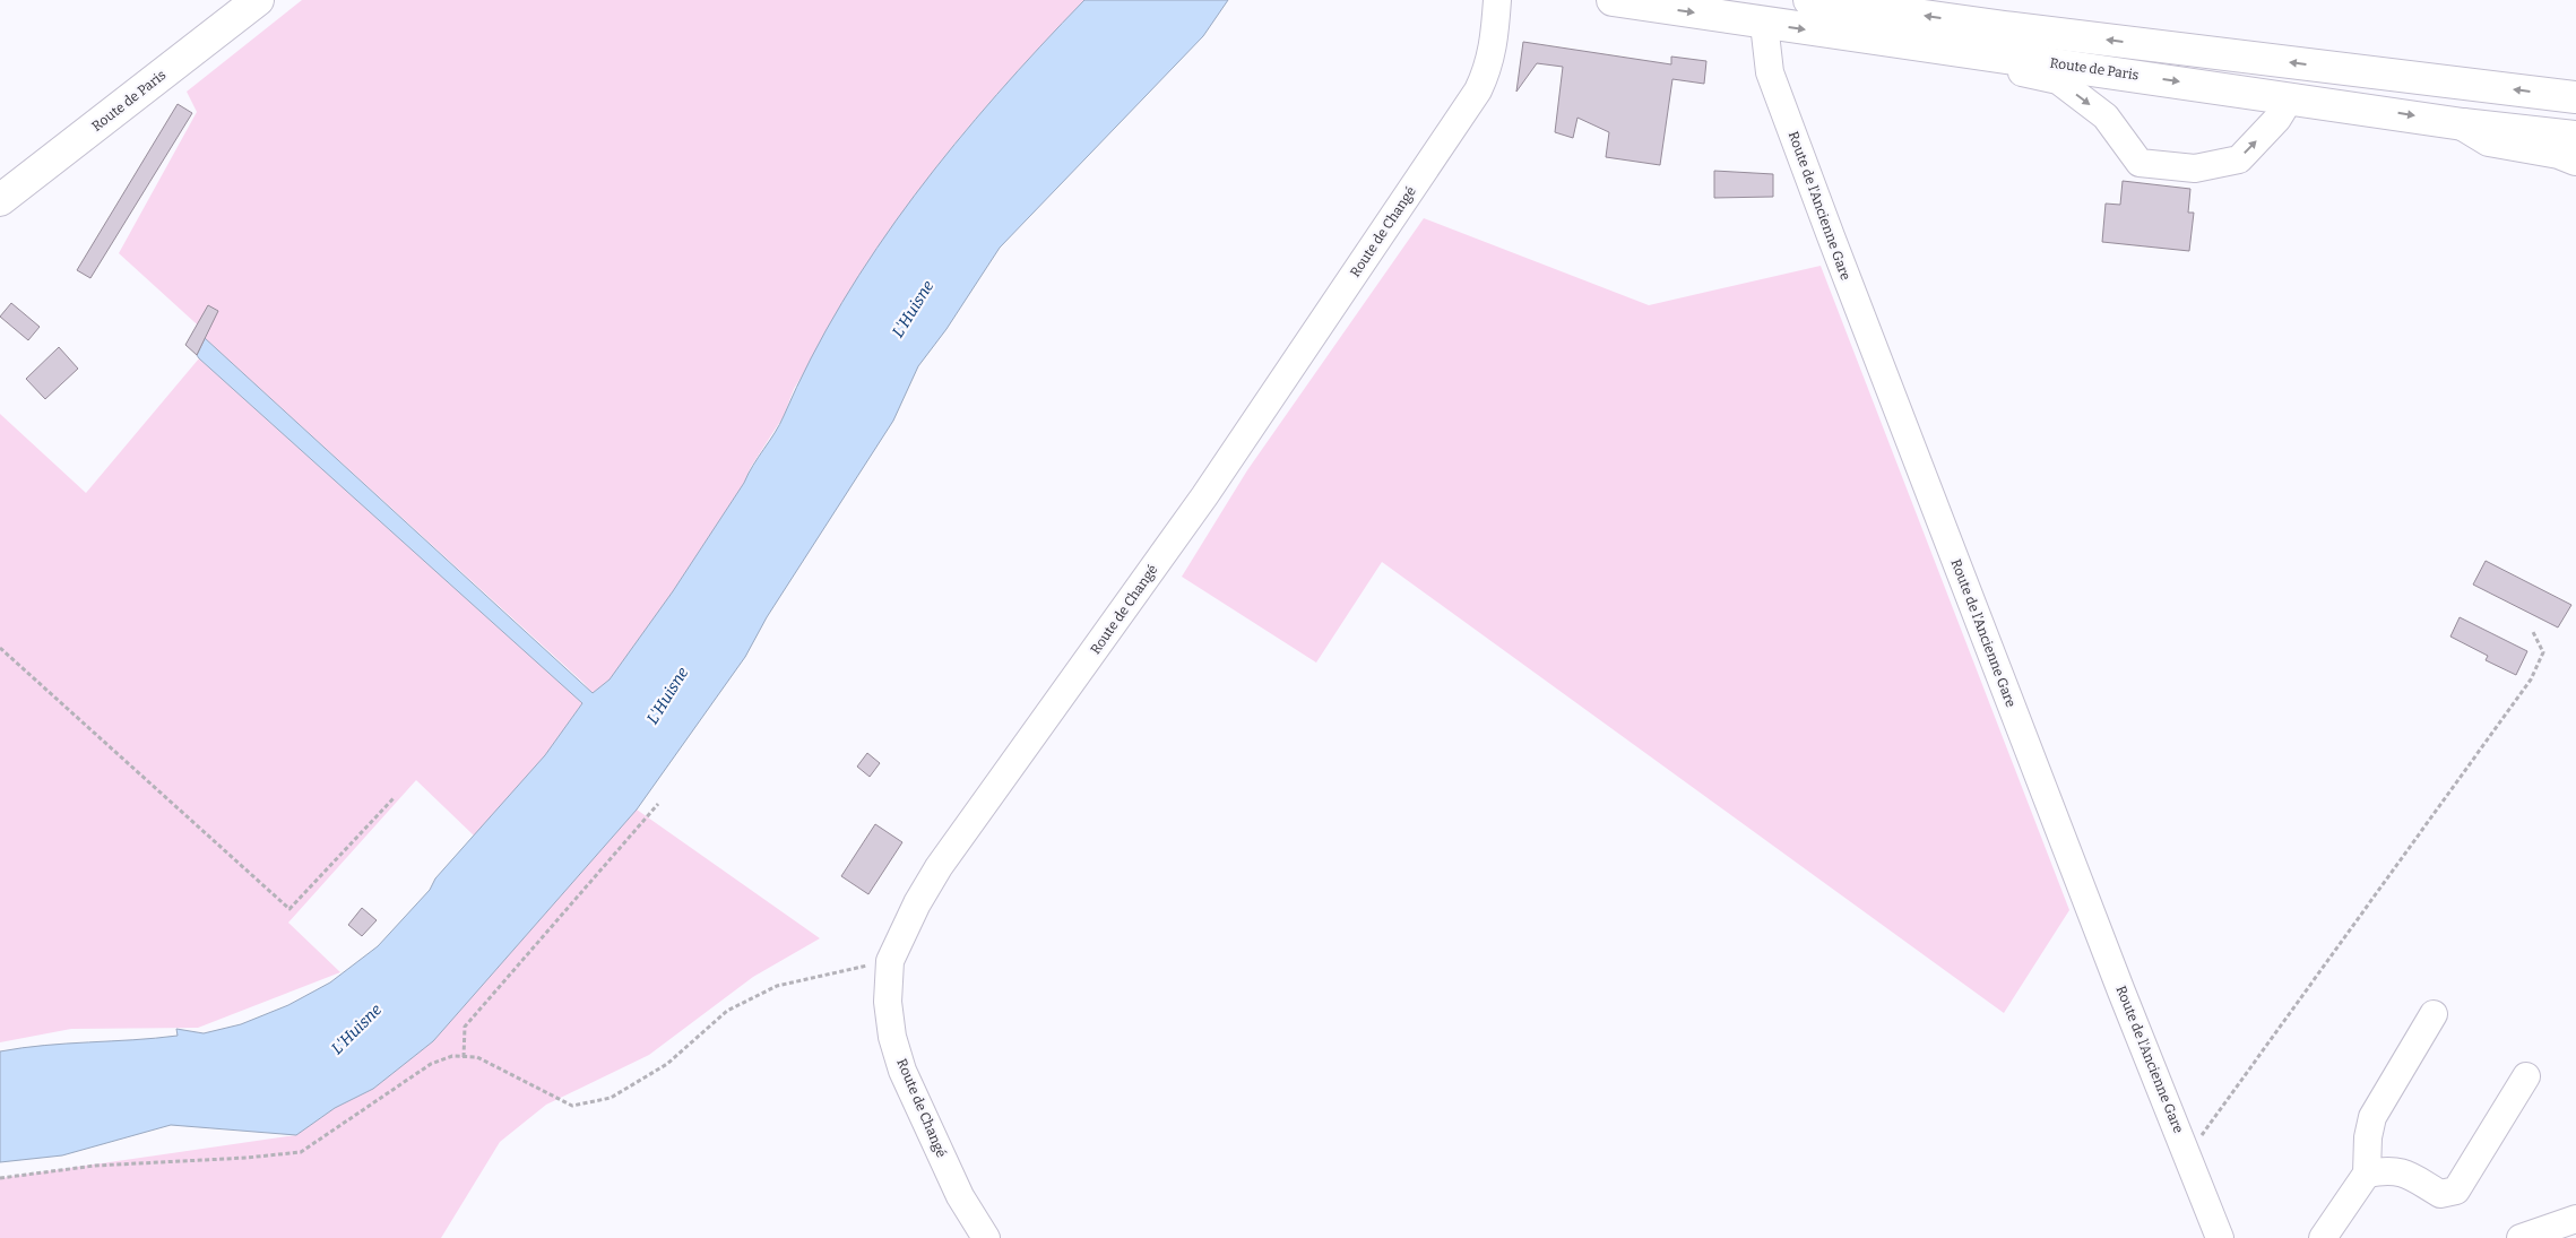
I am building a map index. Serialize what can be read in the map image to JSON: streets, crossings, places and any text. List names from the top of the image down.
{
  "streets": {
    "main road": ["Route de Paris"],
    "street": ["Route de l'Ancienne Gare", "Route de Changé"]
  },
  "crossings": [
    ["Route de Paris", "Route de l'Ancienne Gare"]
  ],
  "water": ["L'Huisne"]
}
